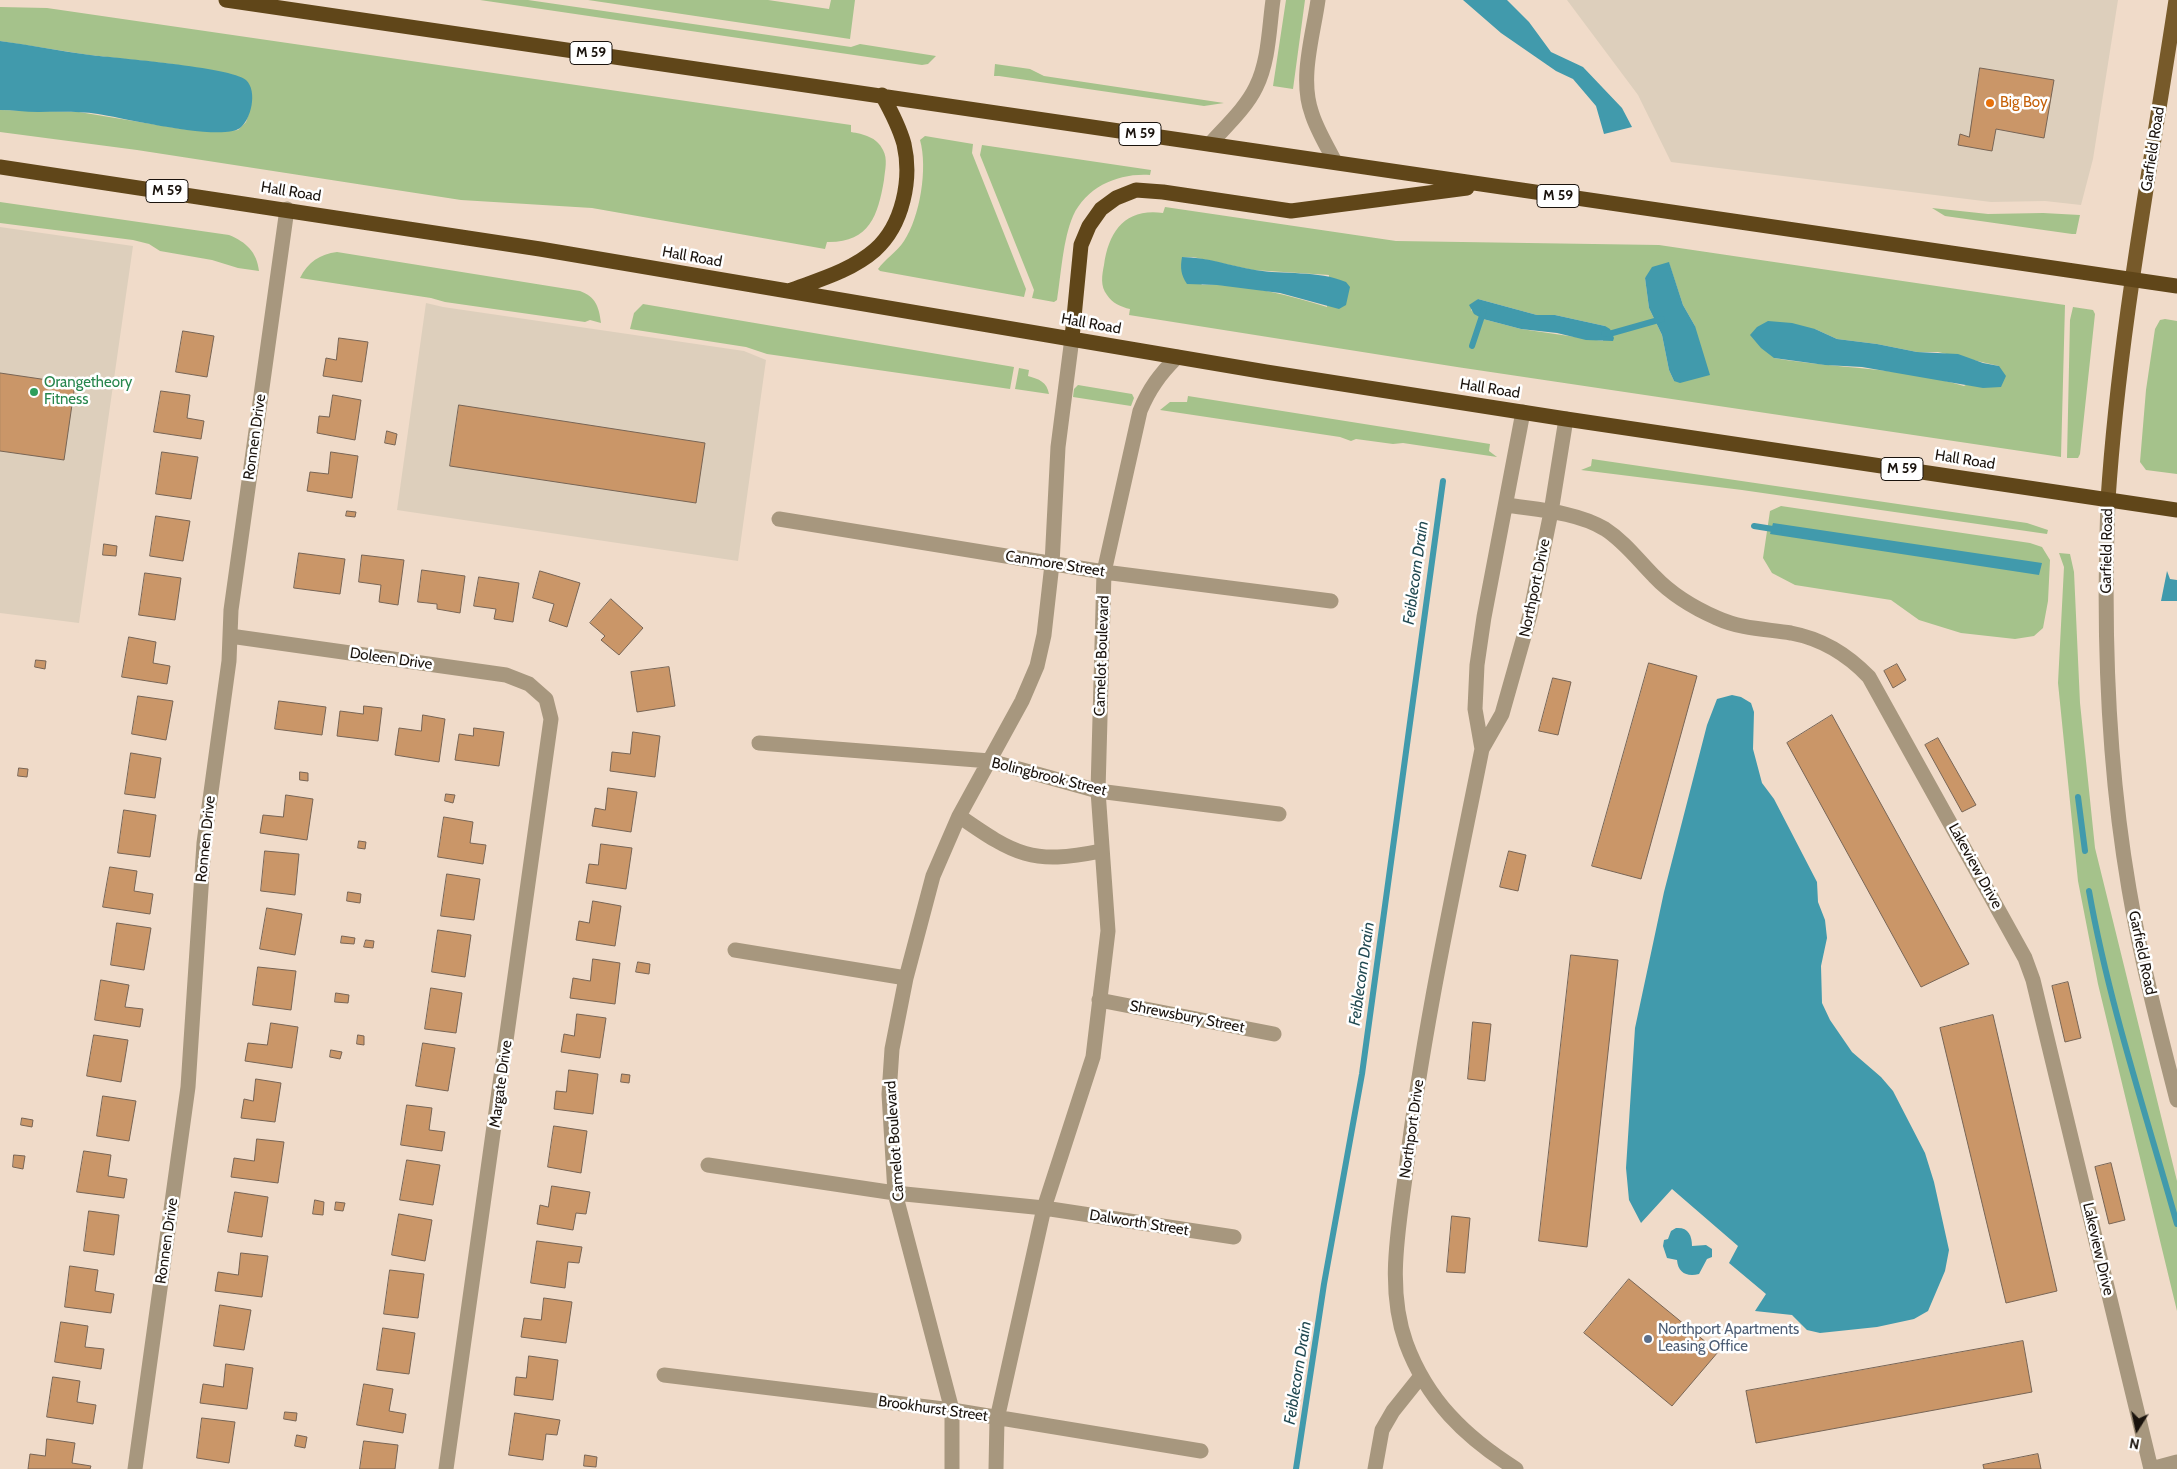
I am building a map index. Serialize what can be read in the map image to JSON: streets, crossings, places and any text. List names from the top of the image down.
{
  "streets": {
    "highway": ["M 59", "Hall Road"],
    "main road": ["Garfield Road"],
    "street": [
      "Ronnen Drive",
      "Canmore Street",
      "Northport Drive",
      "Camelot Boulevard",
      "Doleen Drive",
      "Bolingbrook Street",
      "Lakeview Drive",
      "Shrewsbury Street",
      "Margate Drive",
      "Dalworth Street",
      "Brookhurst Street"
    ]
  },
  "crossings": [
    ["M 59", "Garfield Road"],
    ["Garfield Road", "Hall Road"],
    ["Hall Road", "Ronnen Drive"],
    ["Hall Road", "Northport Drive"],
    ["Hall Road", "Camelot Boulevard"],
    ["Ronnen Drive", "Doleen Drive"],
    ["Canmore Street", "Camelot Boulevard"],
    ["Northport Drive", "Lakeview Drive"],
    ["Camelot Boulevard", "Bolingbrook Street"],
    ["Camelot Boulevard", "Shrewsbury Street"],
    ["Camelot Boulevard", "Dalworth Street"],
    ["Camelot Boulevard", "Brookhurst Street"],
    ["Doleen Drive", "Margate Drive"]
  ],
  "water": ["Feiblecorn Drain"],
  "places": ["Big Boy", "Orangetheory Fitness", "Northport Apartments Leasing Office"],
  "north": "bottom"
}
